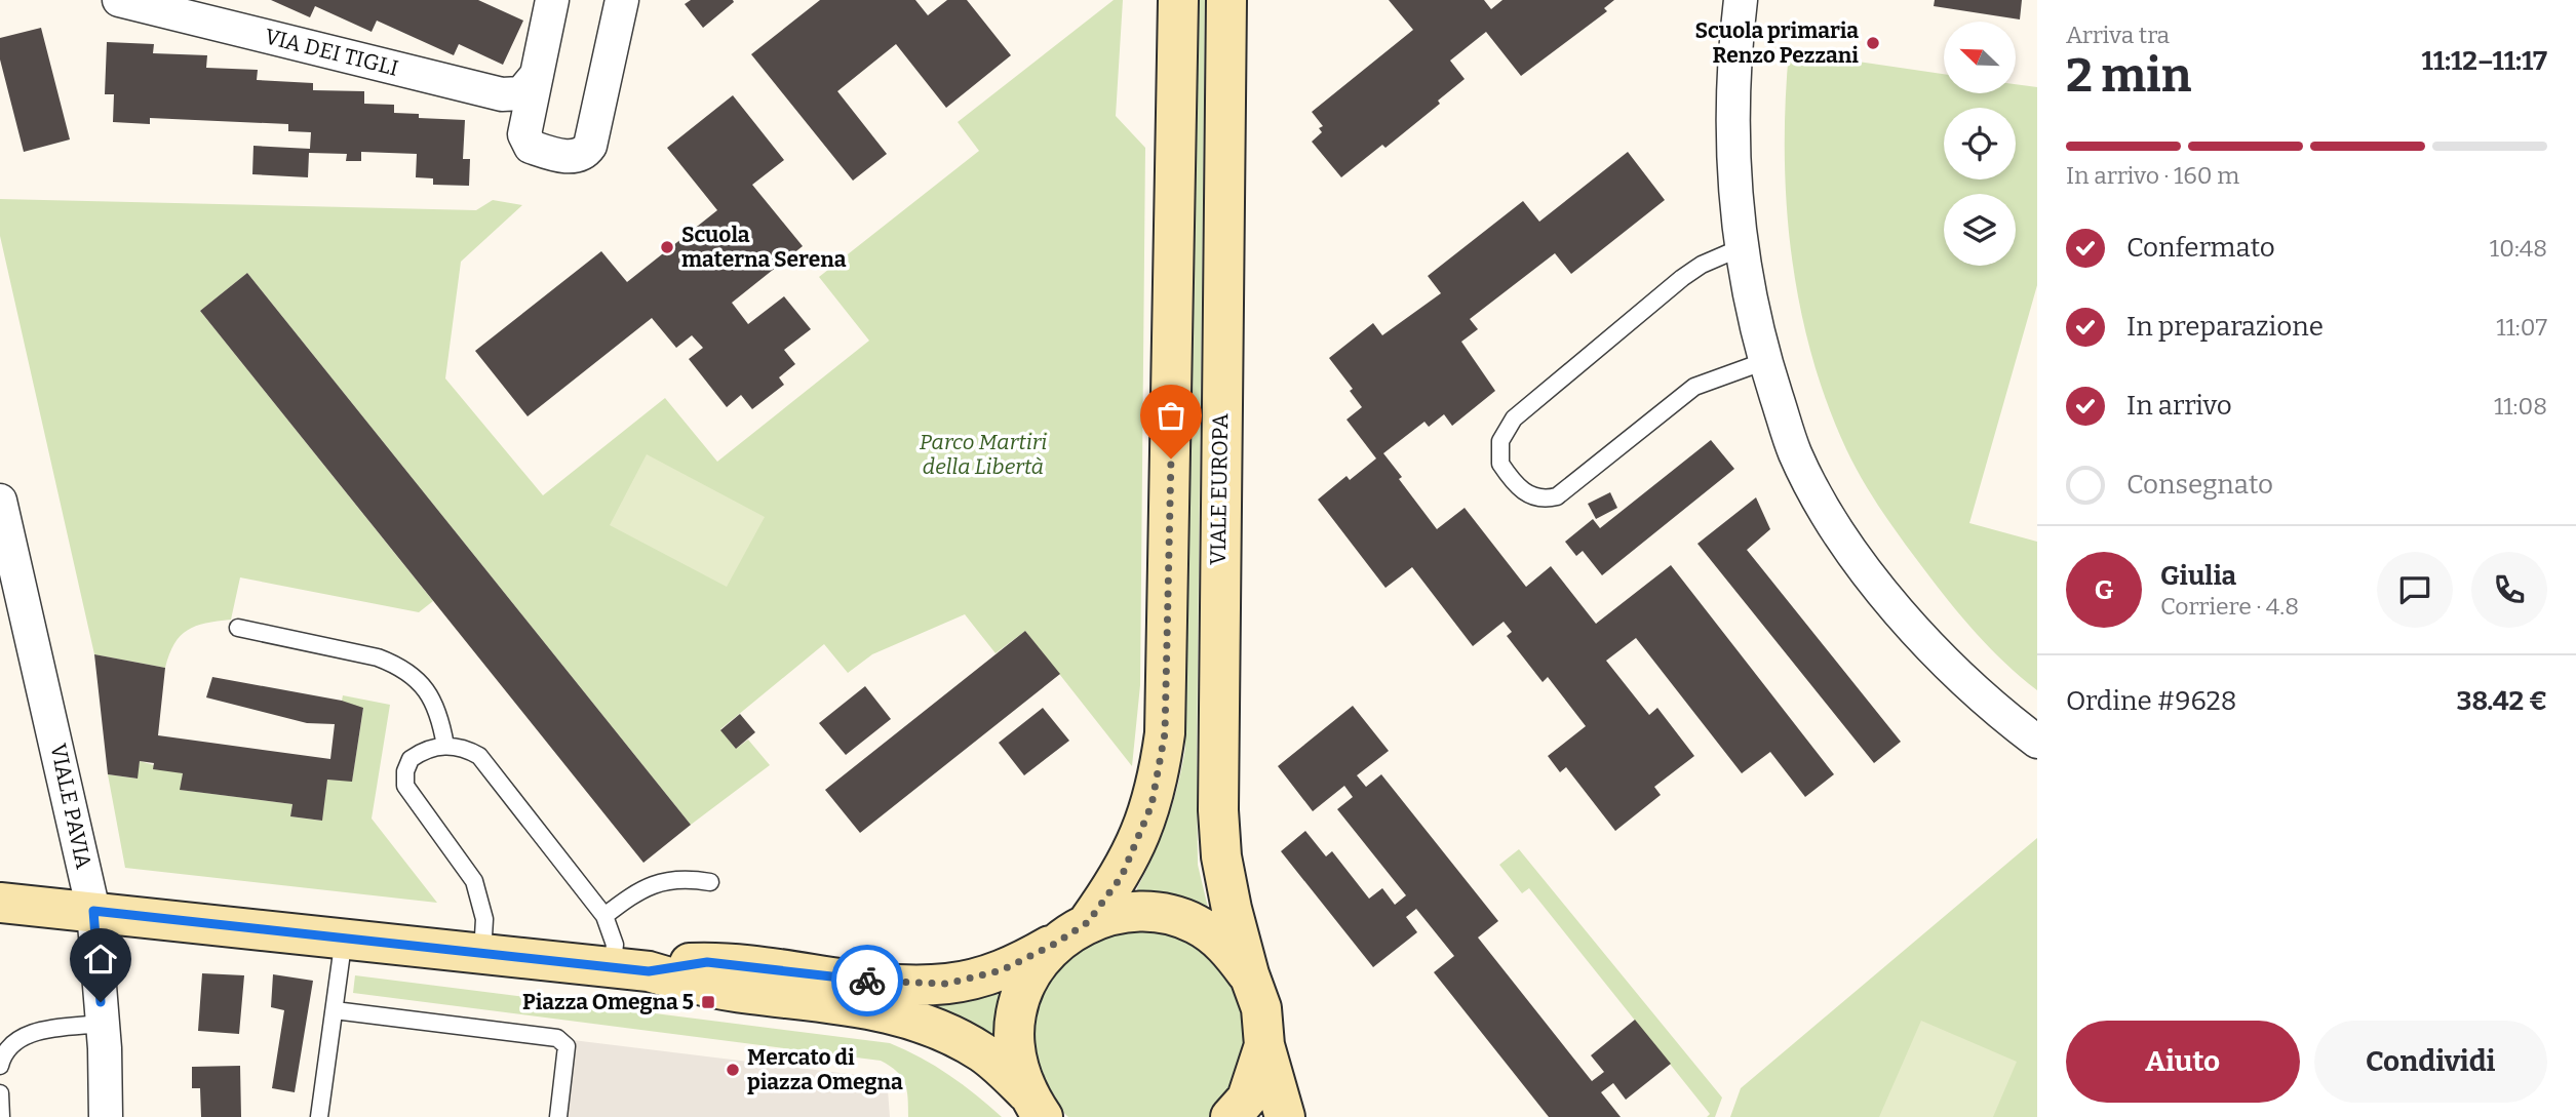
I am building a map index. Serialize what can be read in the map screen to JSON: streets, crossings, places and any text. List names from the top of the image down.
{
  "streets": {
    "street": ["VIA DEI TIGLI", "VIALE EUROPA", "VIALE PAVIA"]
  },
  "parks": ["Parco Martiri della Libertà"],
  "places": {
    "other": ["Scuola primaria Renzo Pezzani", "Scuola materna Serena", "Mercato di piazza Omegna"],
    "transit": ["Piazza Omegna 5"]
  },
  "north": "top left",
  "page": {
    "heading": ["2 min", "Arriva tra", "11:12–11:17"],
    "panel": [
      "Giulia",
      "Corriere · 4.8",
      "Ordine #9628",
      "38.42 €"
    ],
    "bar": "In arrivo · 160 m",
    "list": [
      ["Confermato", "10:48"],
      ["In preparazione", "11:07"],
      ["In arrivo", "11:08"],
      "Consegnato"
    ],
    "round": "G",
    "buttons": ["Aiuto", "Condividi"]
  }
}
